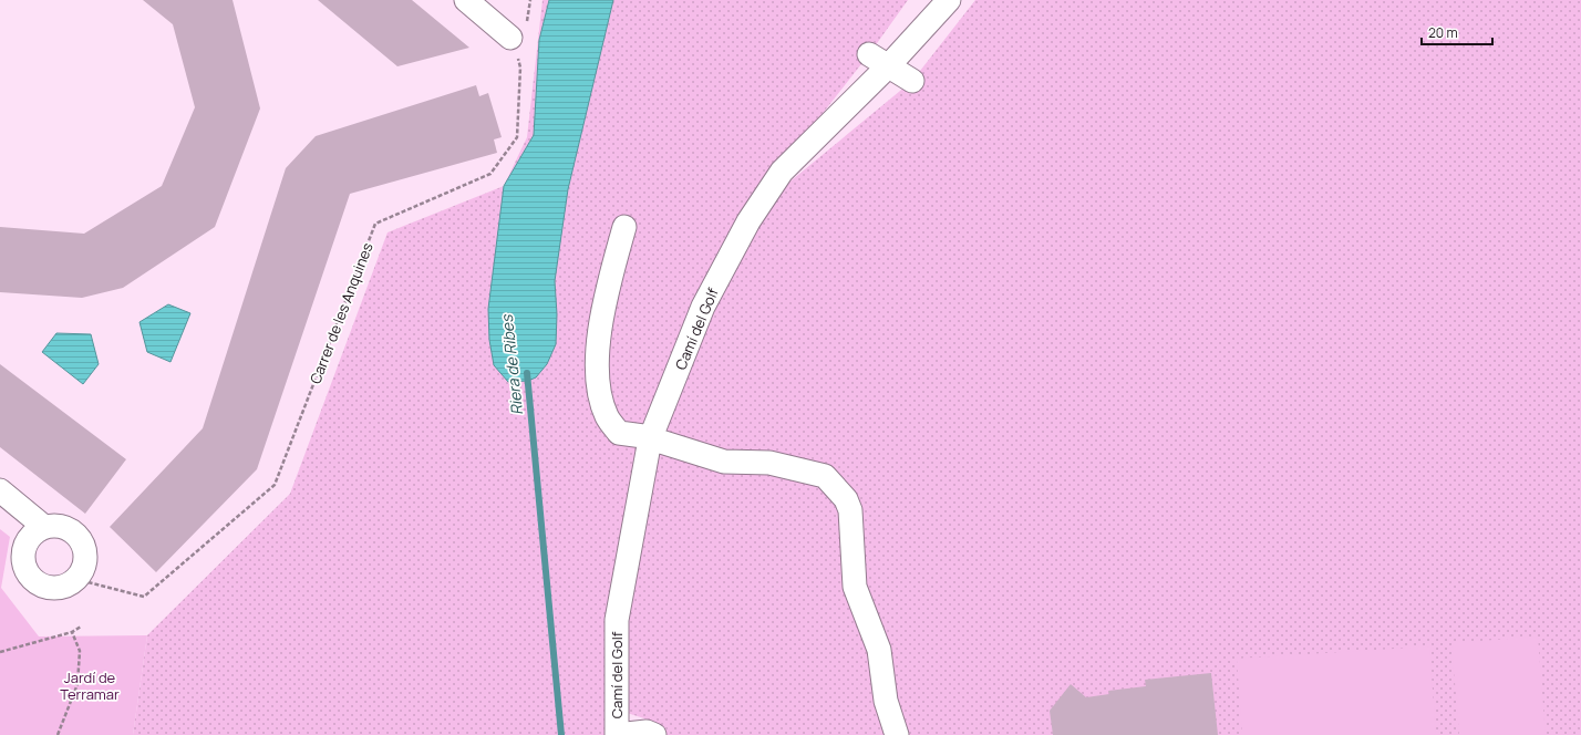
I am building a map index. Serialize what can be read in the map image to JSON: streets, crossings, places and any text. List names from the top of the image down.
{
  "streets": {
    "street": ["Camí del Golf"],
    "path": ["Carrer de les Anquines"]
  },
  "water": ["Riera de Ribes"],
  "parks": ["Jardí de Terramar"],
  "scale_bar": "20 m"
}
